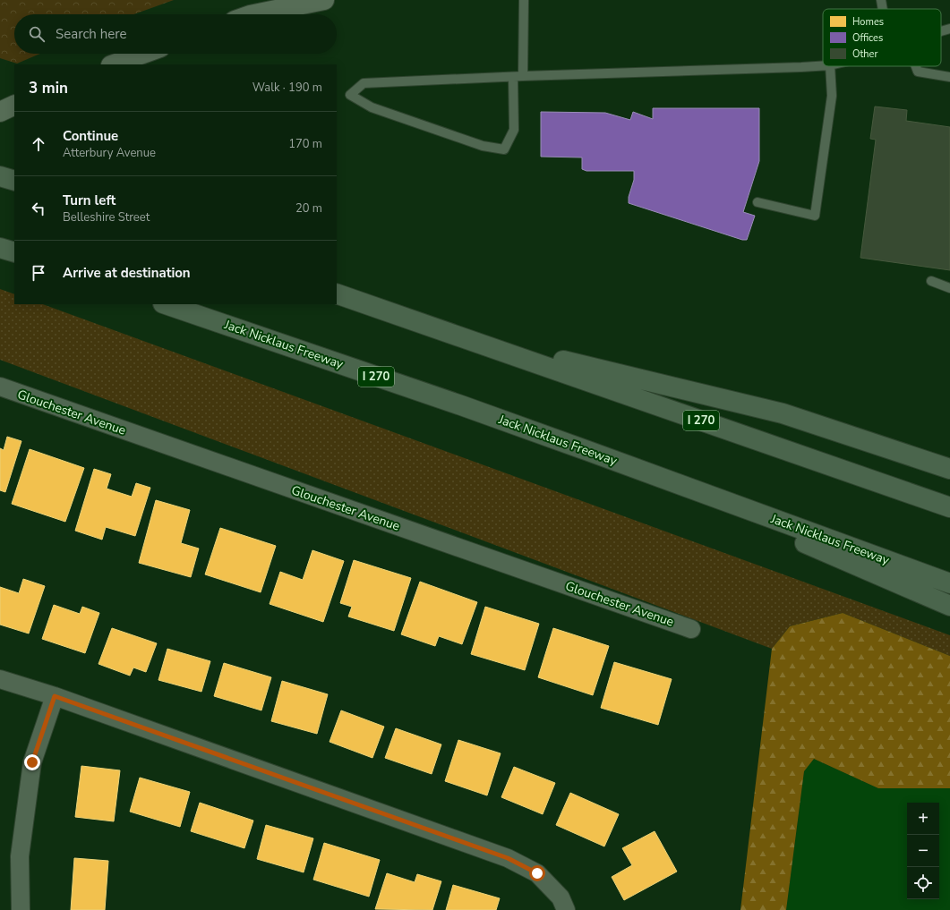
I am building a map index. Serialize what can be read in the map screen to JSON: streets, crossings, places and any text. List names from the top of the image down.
{
  "streets": {
    "highway": ["Jack Nicklaus Freeway", "I 270"],
    "street": ["Glouchester Avenue"]
  },
  "legend": ["Homes", "Offices", "Other"],
  "page": {
    "search": "Search here",
    "heading": ["3 min", "Walk · 190 m"],
    "list": [
      ["Continue", "Atterbury Avenue", "170 m"],
      ["Turn left", "Belleshire Street", "20 m"],
      "Arrive at destination"
    ],
    "map_buttons": ["+", "−"]
  }
}
